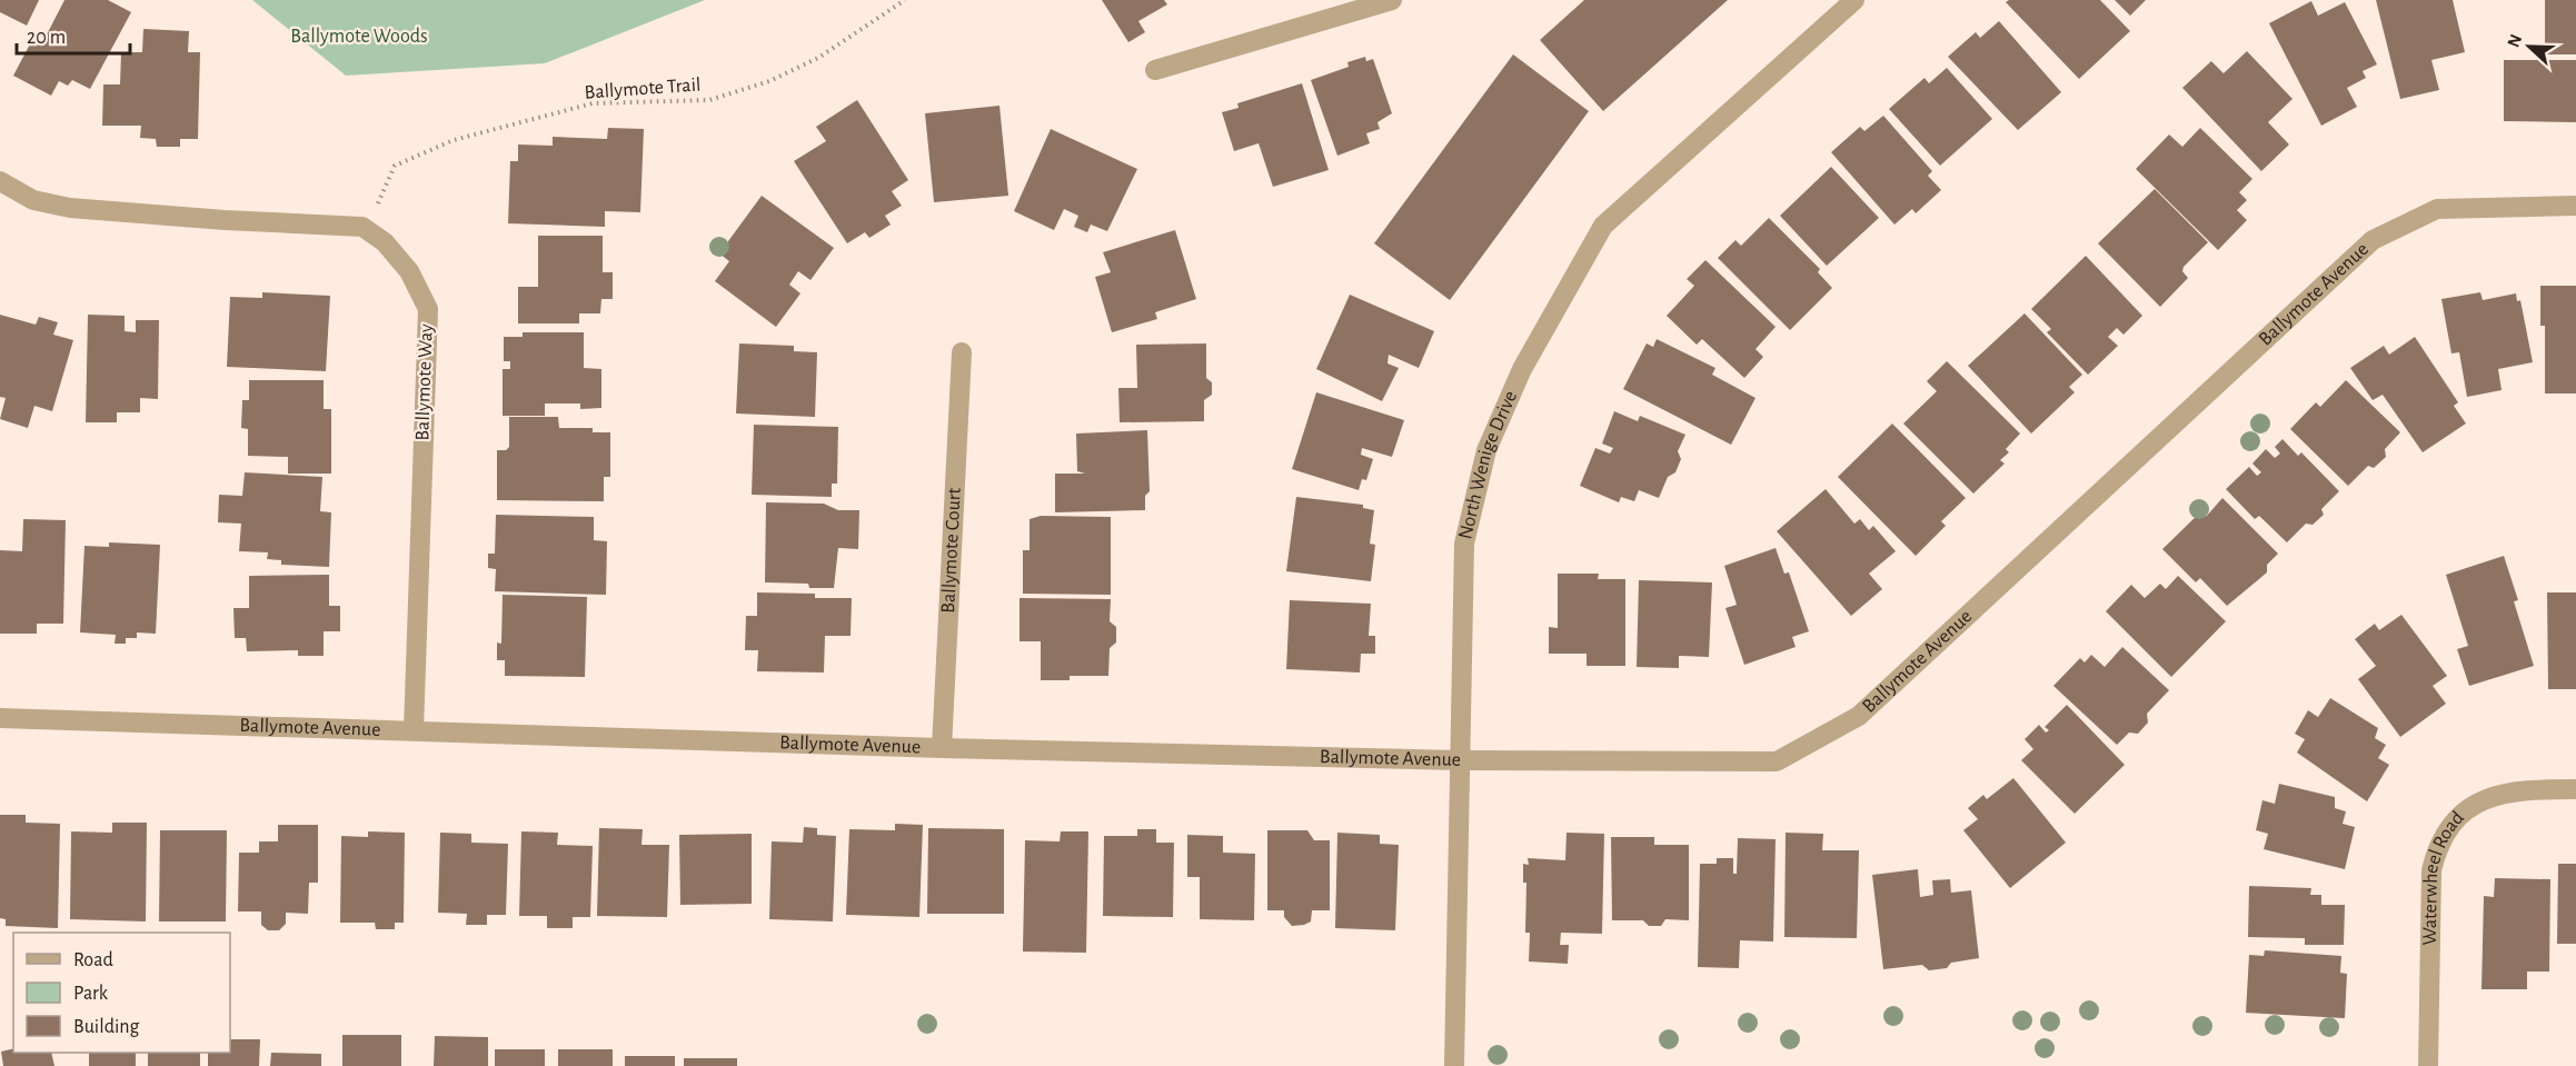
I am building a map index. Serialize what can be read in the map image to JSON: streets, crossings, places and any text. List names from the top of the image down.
{
  "streets": {
    "street": [
      "Ballymote Avenue",
      "Ballymote Way",
      "North Wenige Drive",
      "Ballymote Court",
      "Waterwheel Road"
    ],
    "path": ["Ballymote Trail"]
  },
  "crossings": [
    ["Ballymote Trail", "Ballymote Way"],
    ["Ballymote Avenue", "Ballymote Way"],
    ["Ballymote Avenue", "North Wenige Drive"],
    ["Ballymote Avenue", "Ballymote Court"]
  ],
  "parks": ["Ballymote Woods"],
  "legend": ["Road", "Park", "Building"],
  "scale_bar": "20 m",
  "north": "left"
}
